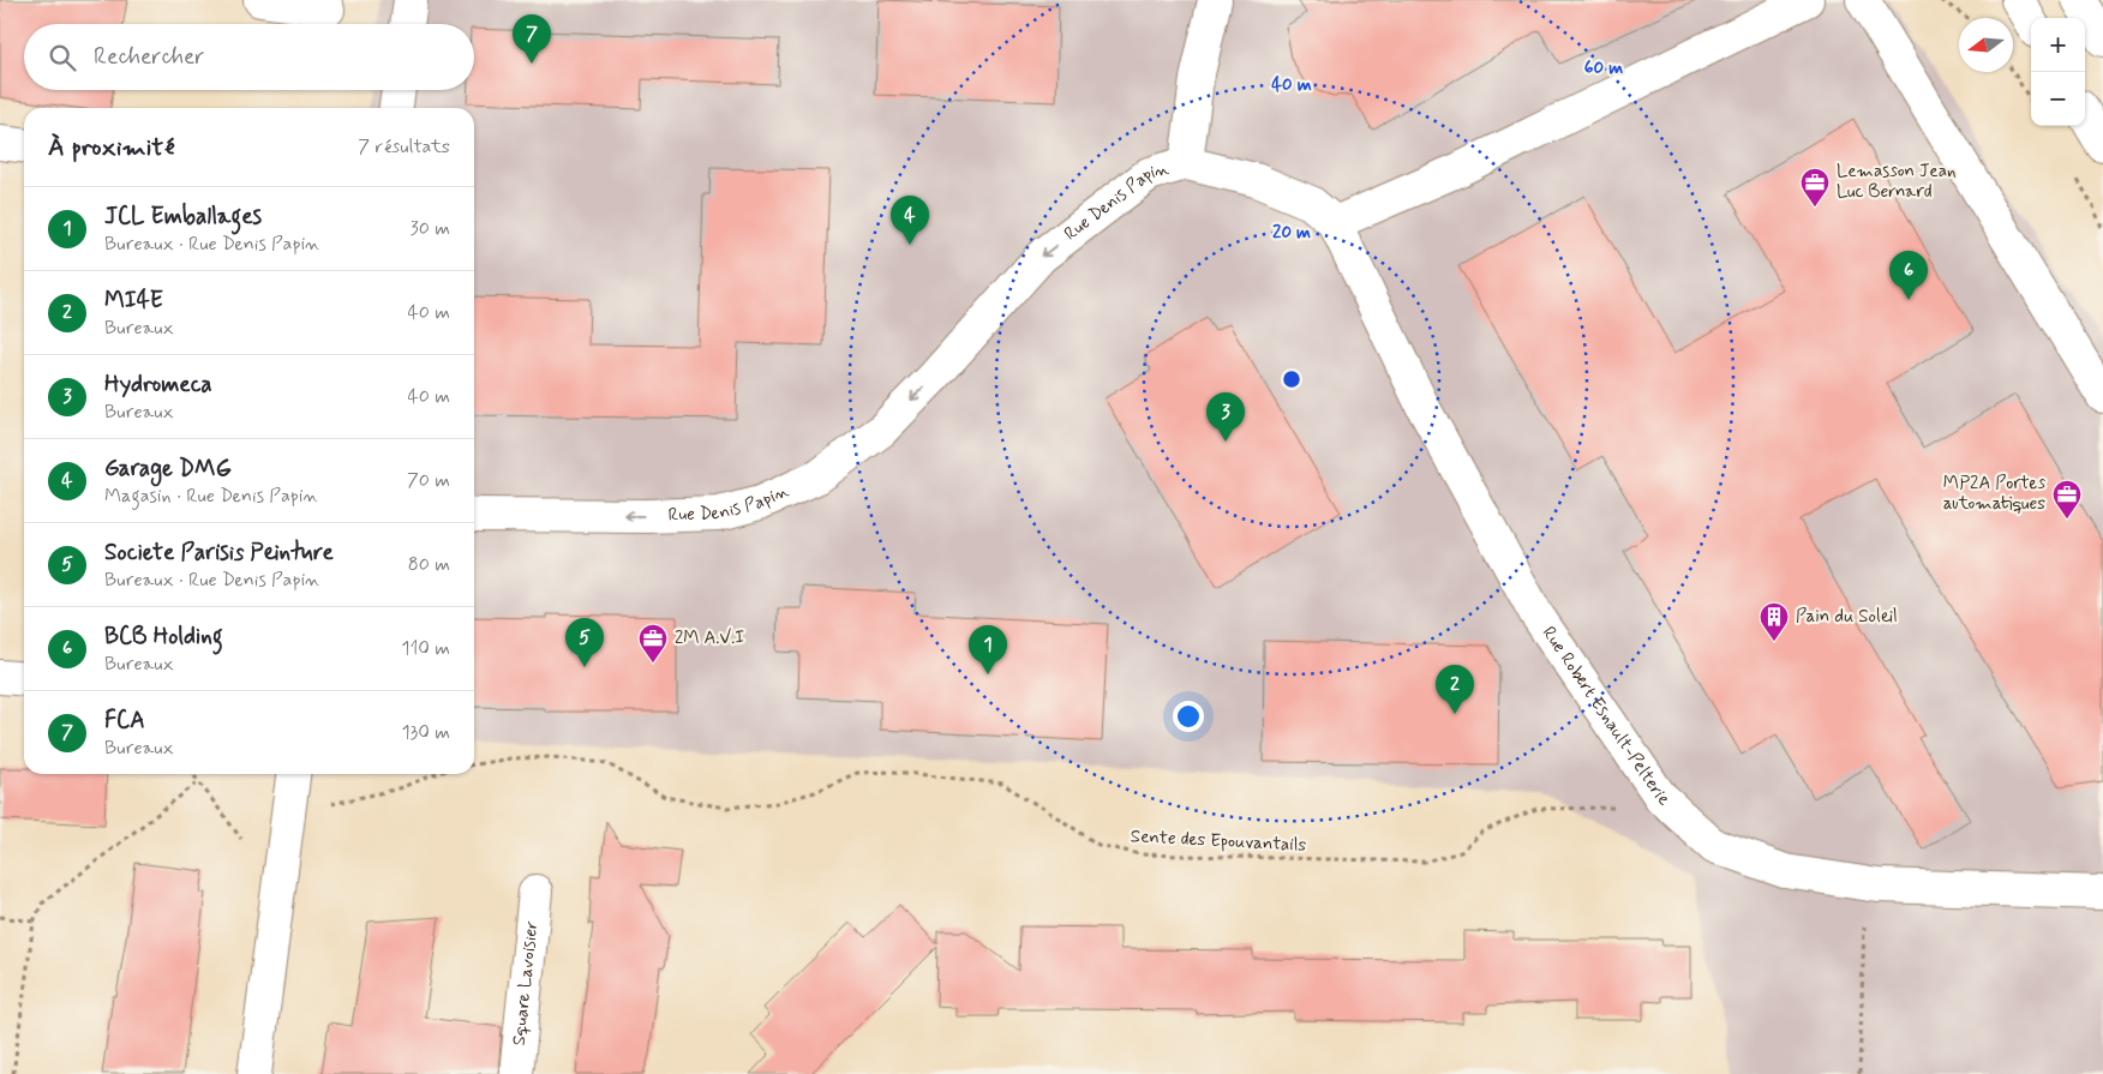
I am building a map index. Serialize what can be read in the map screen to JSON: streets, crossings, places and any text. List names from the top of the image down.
{
  "streets": {
    "street": ["Rue Denis Papin", "Rue Robert Esnault-Pelterie", "Square Lavoisier"],
    "path": ["Sente des Epouvantails"]
  },
  "crossings": [
    ["Rue Denis Papin", "Rue Robert Esnault-Pelterie"],
    ["Rue Robert Esnault-Pelterie", "Sente des Epouvantails"]
  ],
  "one_way": ["Rue Denis Papin"],
  "places": {
    "office": ["Lemasson Jean Luc Bernard", "MP2A Portes automatiques", "2M A.V.I"],
    "building": ["Pain du Soleil"]
  },
  "north": "left",
  "page": {
    "pins": [
      "7",
      "4",
      "6",
      "3",
      "5",
      "1",
      "2"
    ],
    "map_buttons": ["+", "−"],
    "search": "Rechercher",
    "heading": ["À proximité", "7 résultats"],
    "list": [
      {
        "mark": "1",
        "name": "JCL Emballages",
        "note": "Bureaux · Rue Denis Papin",
        "value": "30 m"
      },
      {
        "mark": "2",
        "name": "MI4E",
        "note": "Bureaux",
        "value": "40 m"
      },
      {
        "mark": "3",
        "name": "Hydromeca",
        "note": "Bureaux",
        "value": "40 m"
      },
      {
        "mark": "4",
        "name": "Garage DMG",
        "note": "Magasin · Rue Denis Papin",
        "value": "70 m"
      },
      {
        "mark": "5",
        "name": "Societe Parisis Peinture",
        "note": "Bureaux · Rue Denis Papin",
        "value": "80 m"
      },
      {
        "mark": "6",
        "name": "BCB Holding",
        "note": "Bureaux",
        "value": "110 m"
      },
      {
        "mark": "7",
        "name": "FCA",
        "note": "Bureaux",
        "value": "130 m"
      }
    ]
  },
  "rings": ["60 m", "40 m", "20 m"]
}
